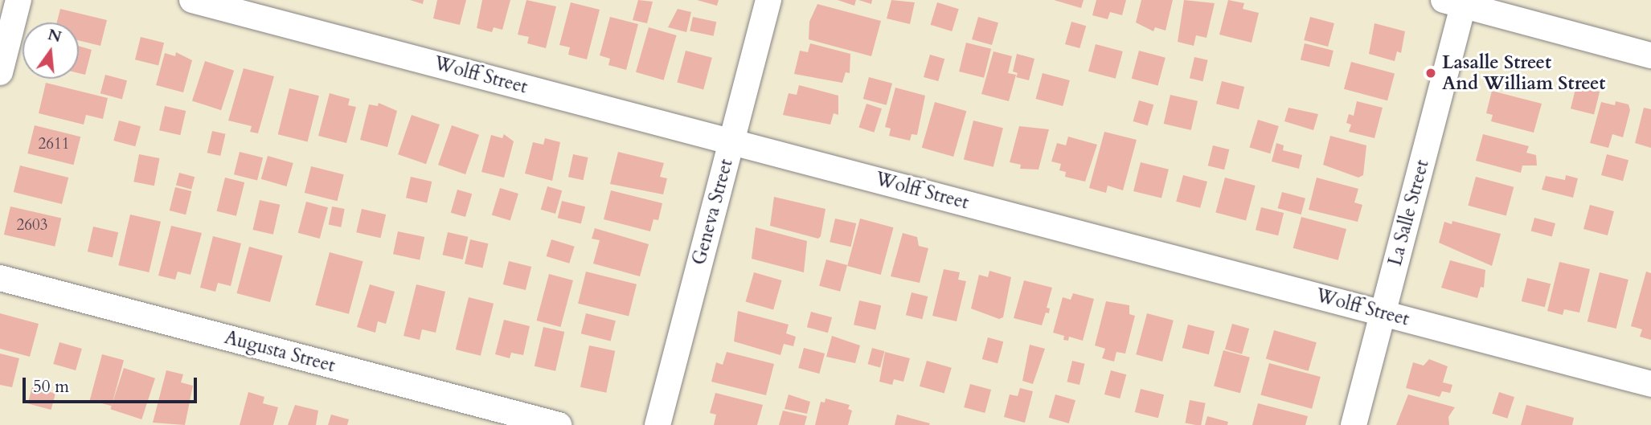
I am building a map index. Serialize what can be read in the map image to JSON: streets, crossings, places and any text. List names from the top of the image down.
{
  "streets": {
    "street": [
      "Wolff Street",
      "Geneva Street",
      "La Salle Street",
      "Augusta Street"
    ]
  },
  "crossings": [
    ["Wolff Street", "Geneva Street"],
    ["Wolff Street", "La Salle Street"]
  ],
  "places": ["Lasalle Street And William Street"],
  "house_numbers": ["2611", "2603"],
  "scale_bar": "50 m",
  "north": "top"
}
